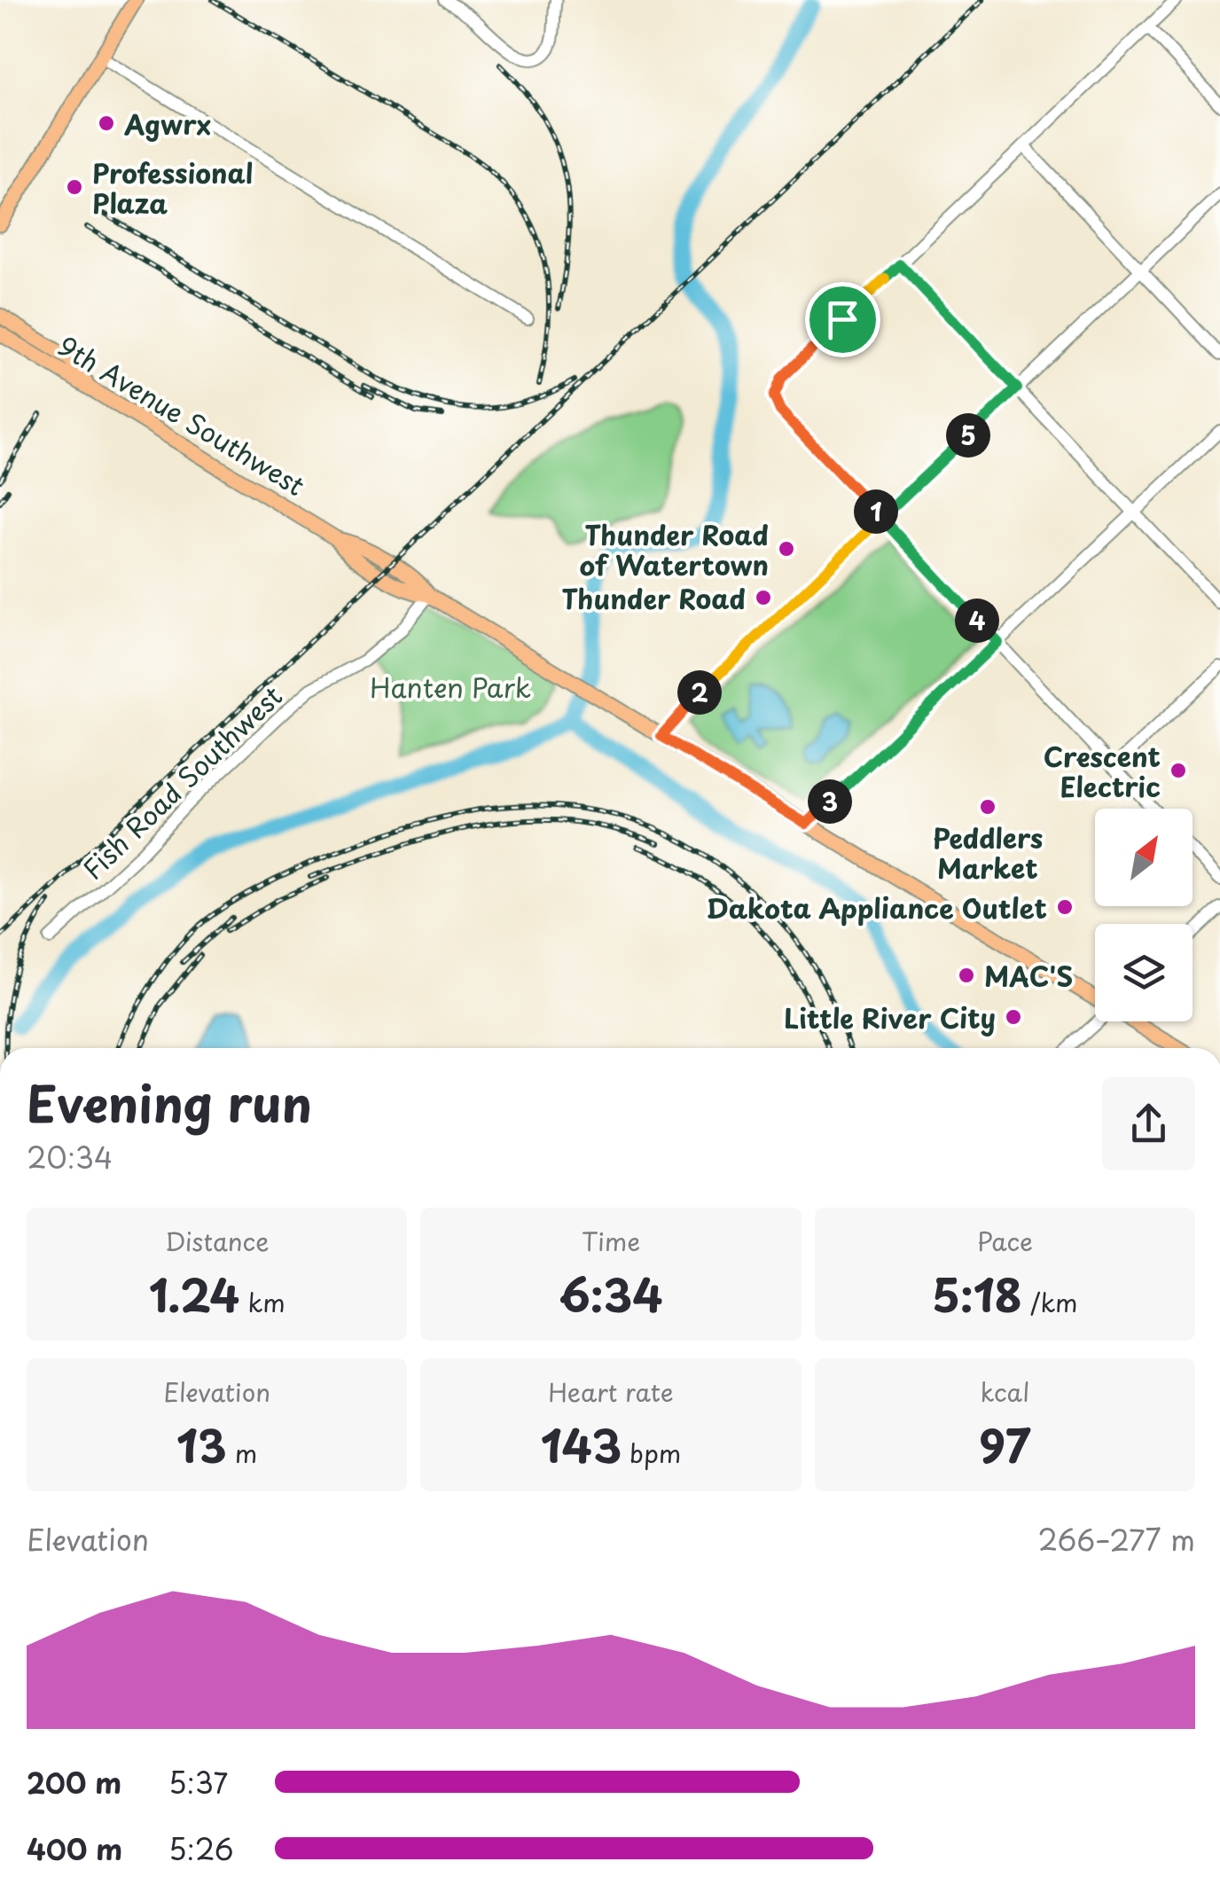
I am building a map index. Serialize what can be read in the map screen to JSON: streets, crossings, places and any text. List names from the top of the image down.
{
  "streets": {
    "main road": ["9th Avenue Southwest"],
    "street": ["Fish Road Southwest"]
  },
  "crossings": [
    ["9th Avenue Southwest", "Fish Road Southwest"]
  ],
  "parks": ["Hanten Park"],
  "places": [
    "Agwrx",
    "Professional Plaza",
    "Thunder Road of Watertown",
    "Thunder Road",
    "Crescent Electric",
    "Peddlers Market",
    "Dakota Appliance Outlet",
    "MAC'S",
    "Little River City"
  ],
  "north": "top right",
  "page": {
    "pins": [
      "5",
      "1",
      "4",
      "2",
      "3"
    ],
    "heading": ["Evening run", "20:34"],
    "stats": [
      ["Distance", "1.24 km"],
      ["Time", "6:34"],
      ["Pace", "5:18 /km"],
      ["Elevation", "13 m"],
      ["Heart rate", "143 bpm"],
      ["kcal", "97"]
    ],
    "chart": ["Elevation", "266–277 m"],
    "list": [
      {
        "name": "200 m",
        "note": "5:37"
      },
      {
        "name": "400 m",
        "note": "5:26"
      }
    ]
  }
}
